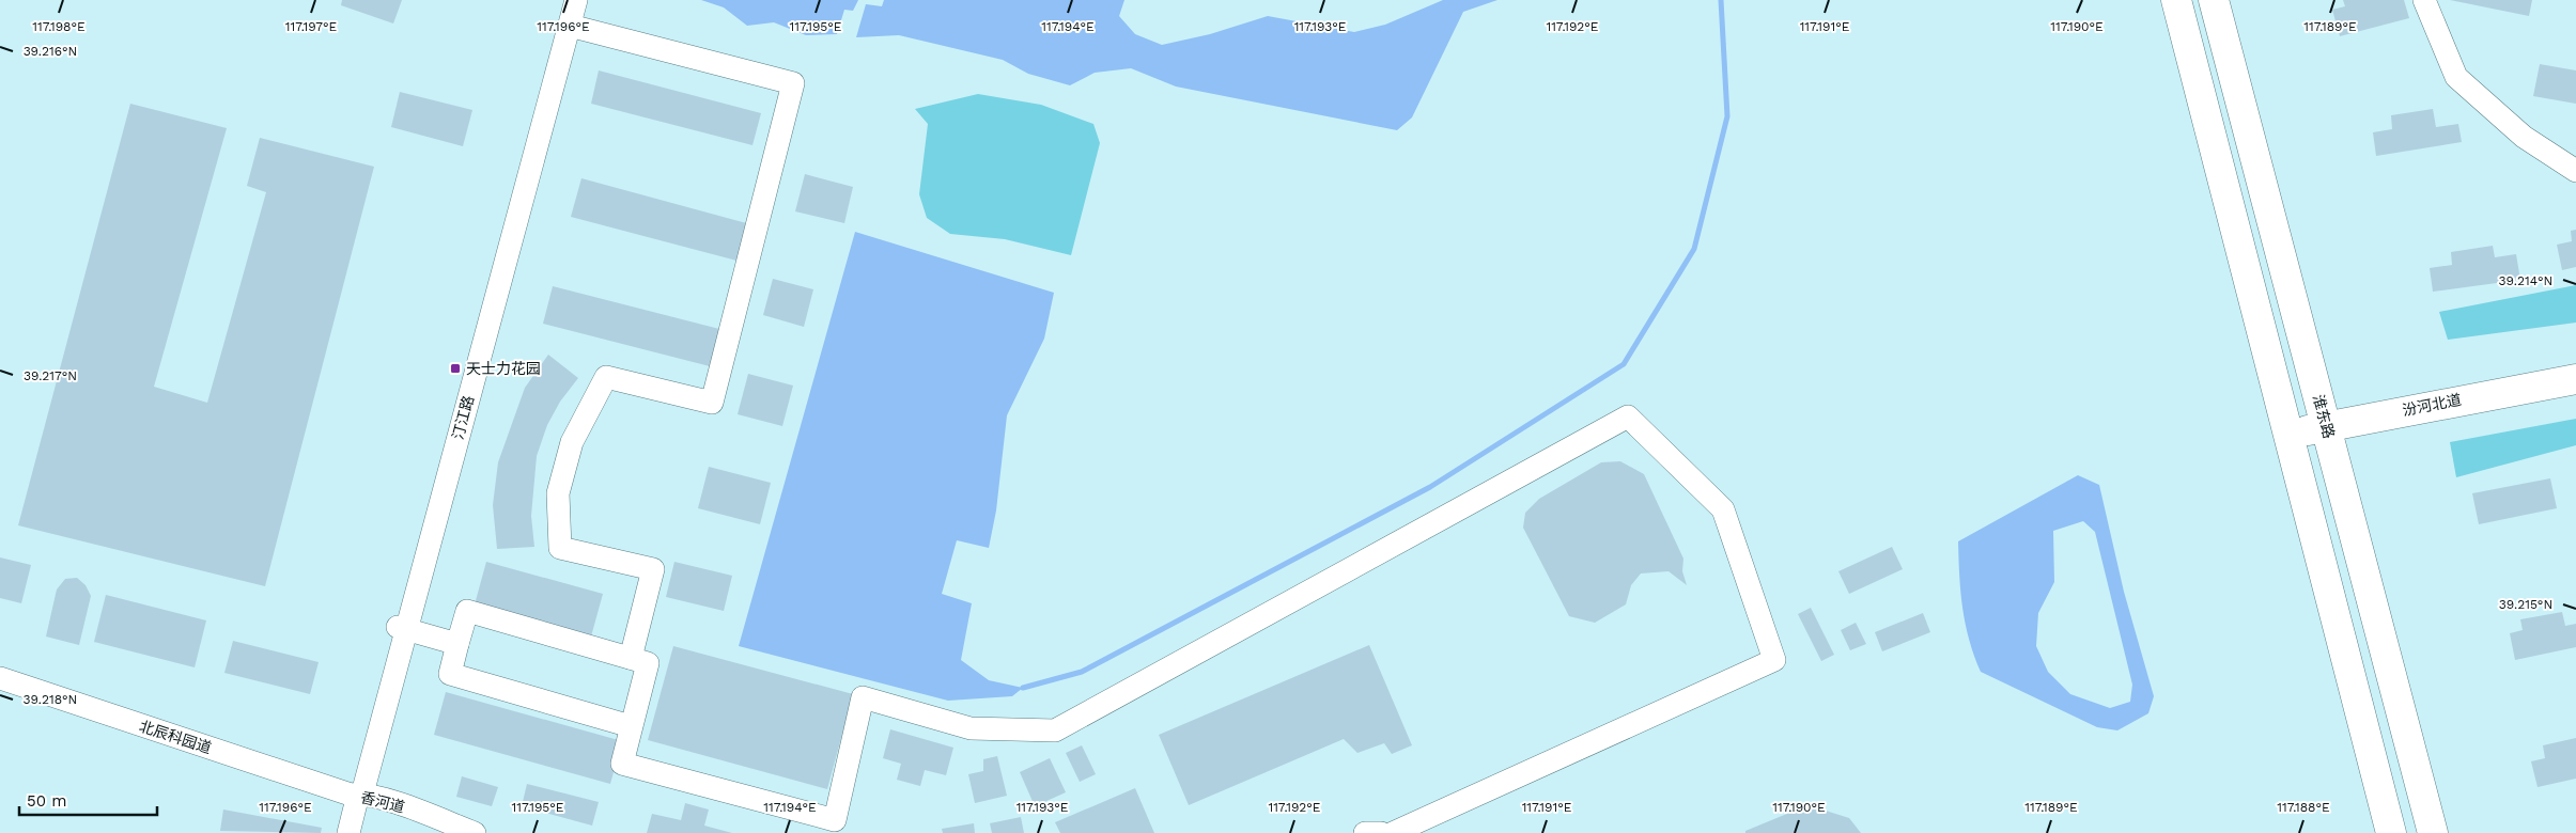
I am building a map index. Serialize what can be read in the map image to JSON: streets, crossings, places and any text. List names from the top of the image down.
{
  "streets": {
    "main road": ["汾河北道", "淮东路"],
    "street": ["汀江路", "北辰科园道", "香河道"]
  },
  "crossings": [
    ["汾河北道", "淮东路"],
    ["汀江路", "北辰科园道"],
    ["汀江路", "香河道"],
    ["北辰科园道", "香河道"]
  ],
  "places": {
    "transit": ["天士力花园"]
  },
  "scale_bar": "50 m",
  "coordinates": [
    "117.191°E",
    "117.198°E",
    "117.197°E",
    "117.196°E",
    "117.195°E",
    "117.194°E",
    "117.193°E",
    "117.192°E",
    "117.190°E",
    "117.189°E",
    "39.216°N",
    "39.214°N",
    "39.217°N",
    "39.215°N",
    "39.218°N",
    "117.188°E"
  ]
}
